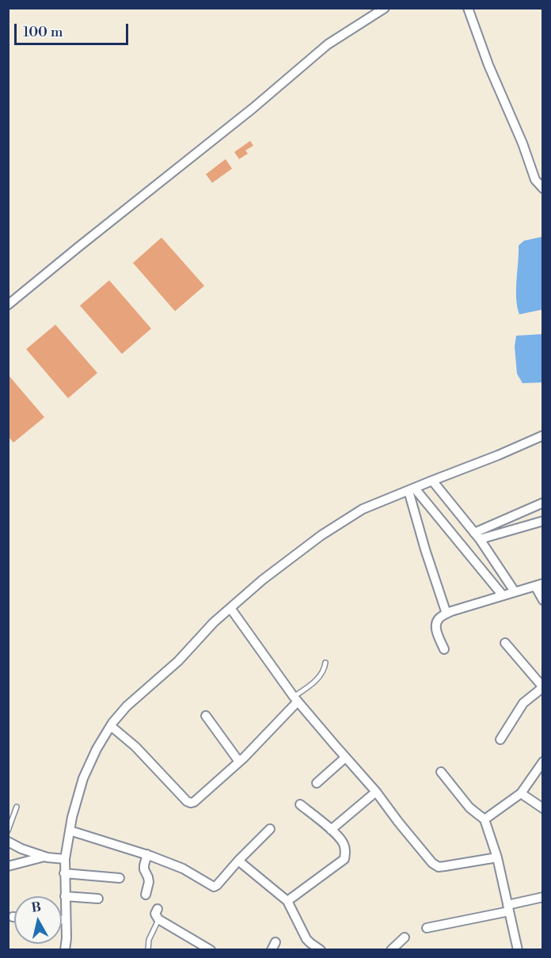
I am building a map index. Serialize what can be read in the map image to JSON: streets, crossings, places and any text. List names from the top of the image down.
{
  "scale_bar": "100 m",
  "north": "top"
}
